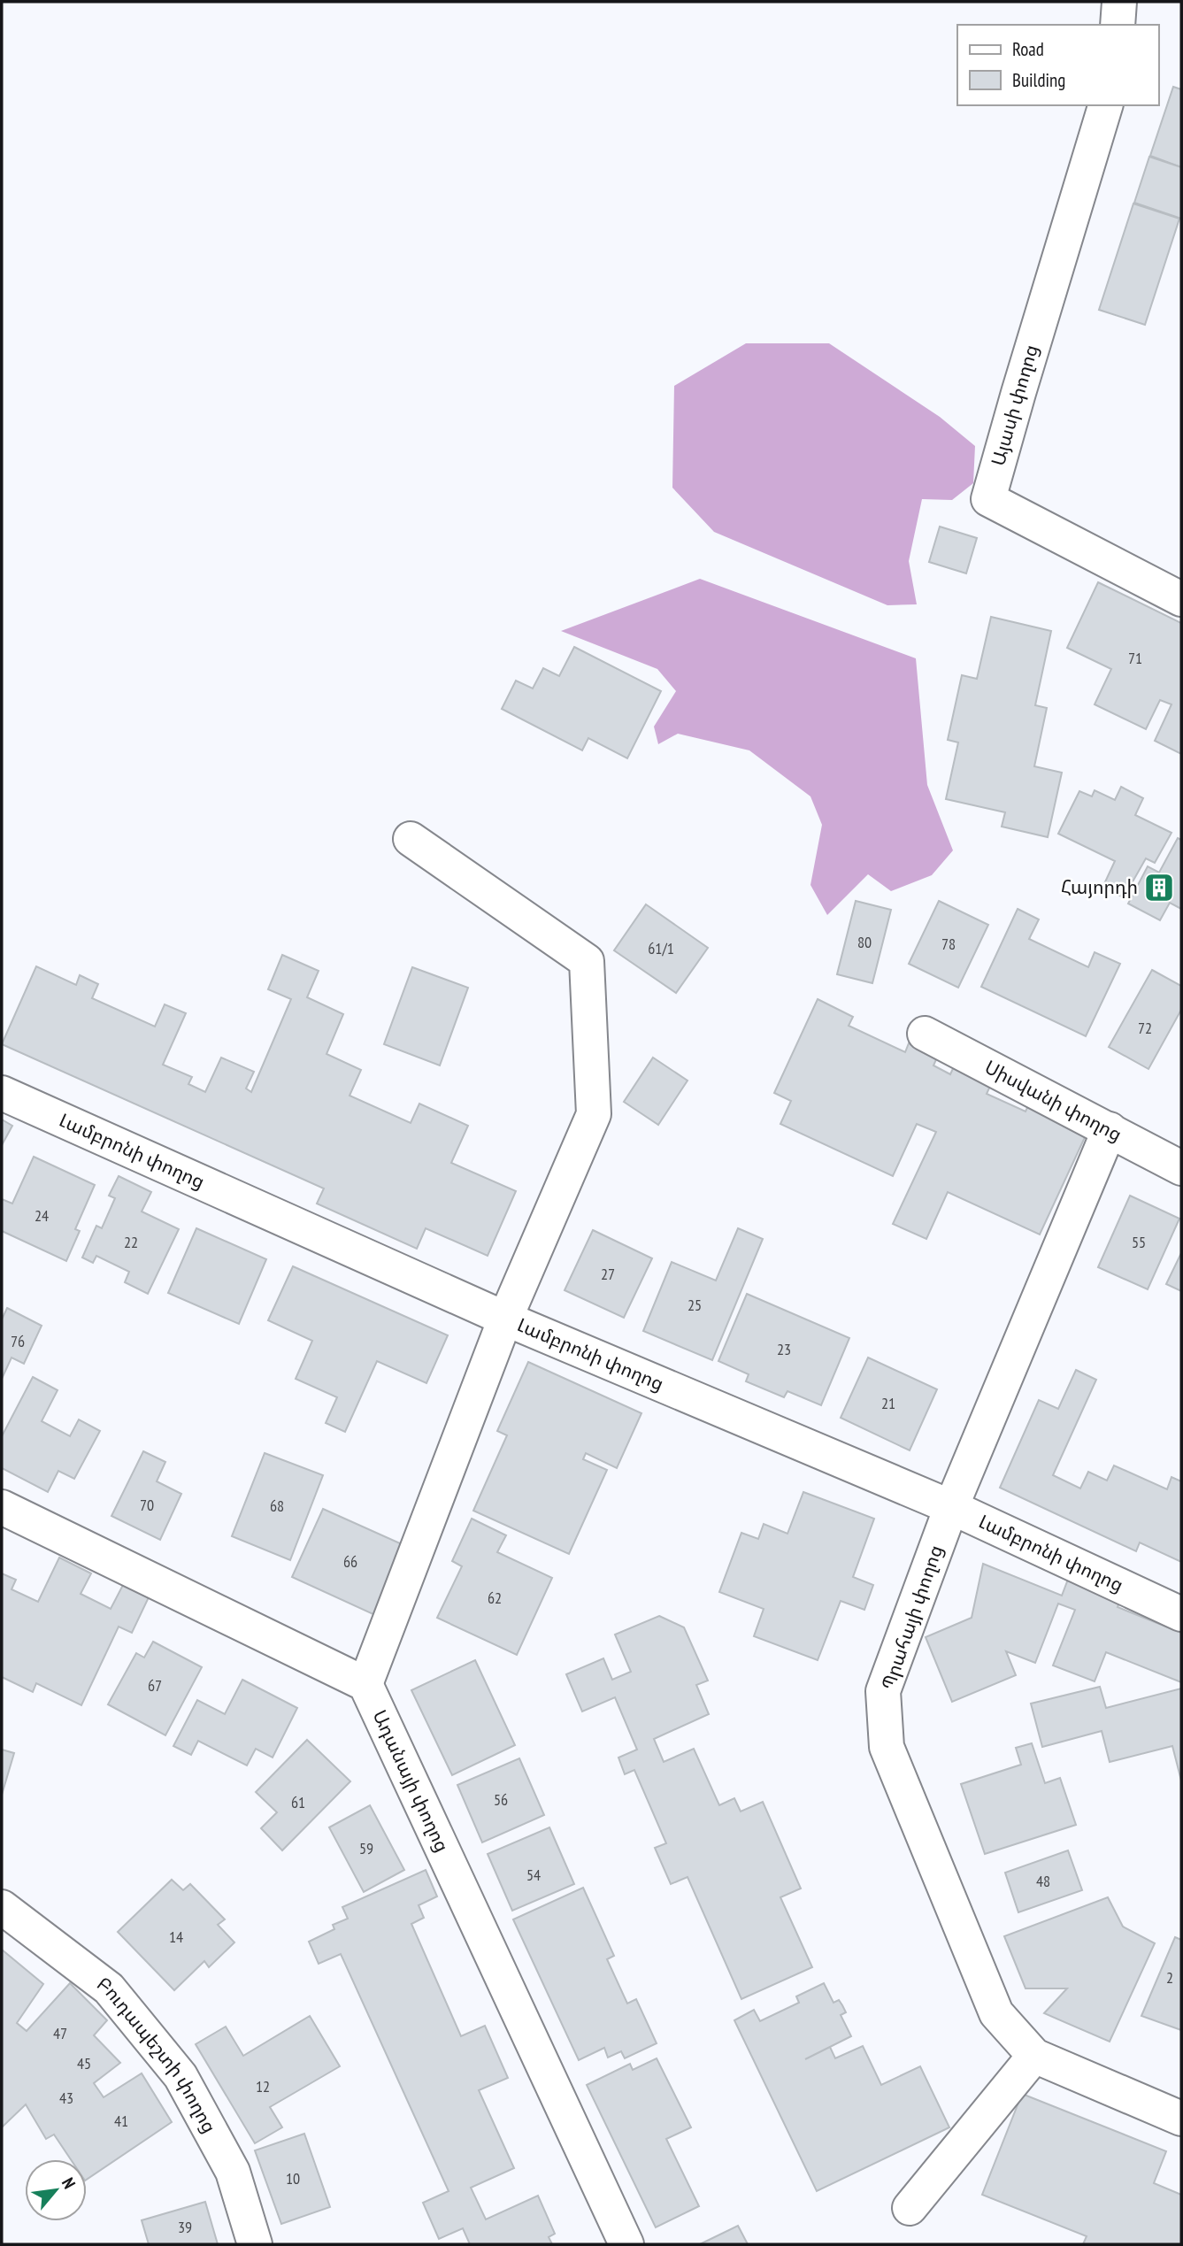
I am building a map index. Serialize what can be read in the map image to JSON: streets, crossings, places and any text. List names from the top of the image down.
{
  "streets": {
    "street": [
      "Այասի փողոց",
      "Սիսվանի փողոց",
      "Լամբրոնի փողոց",
      "Պրահայի փողոց",
      "Ադանայի փողոց",
      "Բուդապեշտի փողոց"
    ]
  },
  "crossings": [
    ["Սիսվանի փողոց", "Պրահայի փողոց"],
    ["Լամբրոնի փողոց", "Պրահայի փողոց"]
  ],
  "places": {
    "building": ["Հայորդի"]
  },
  "house_numbers": [
    "71",
    "80",
    "78",
    "61/1",
    "72",
    "24",
    "22",
    "55",
    "27",
    "25",
    "76",
    "23",
    "21",
    "70",
    "68",
    "66",
    "62",
    "67",
    "56",
    "61",
    "59",
    "54",
    "48",
    "14",
    "2",
    "47",
    "45",
    "12",
    "43",
    "41",
    "10",
    "39"
  ],
  "legend": ["Road", "Building"],
  "north": "top right"
}
